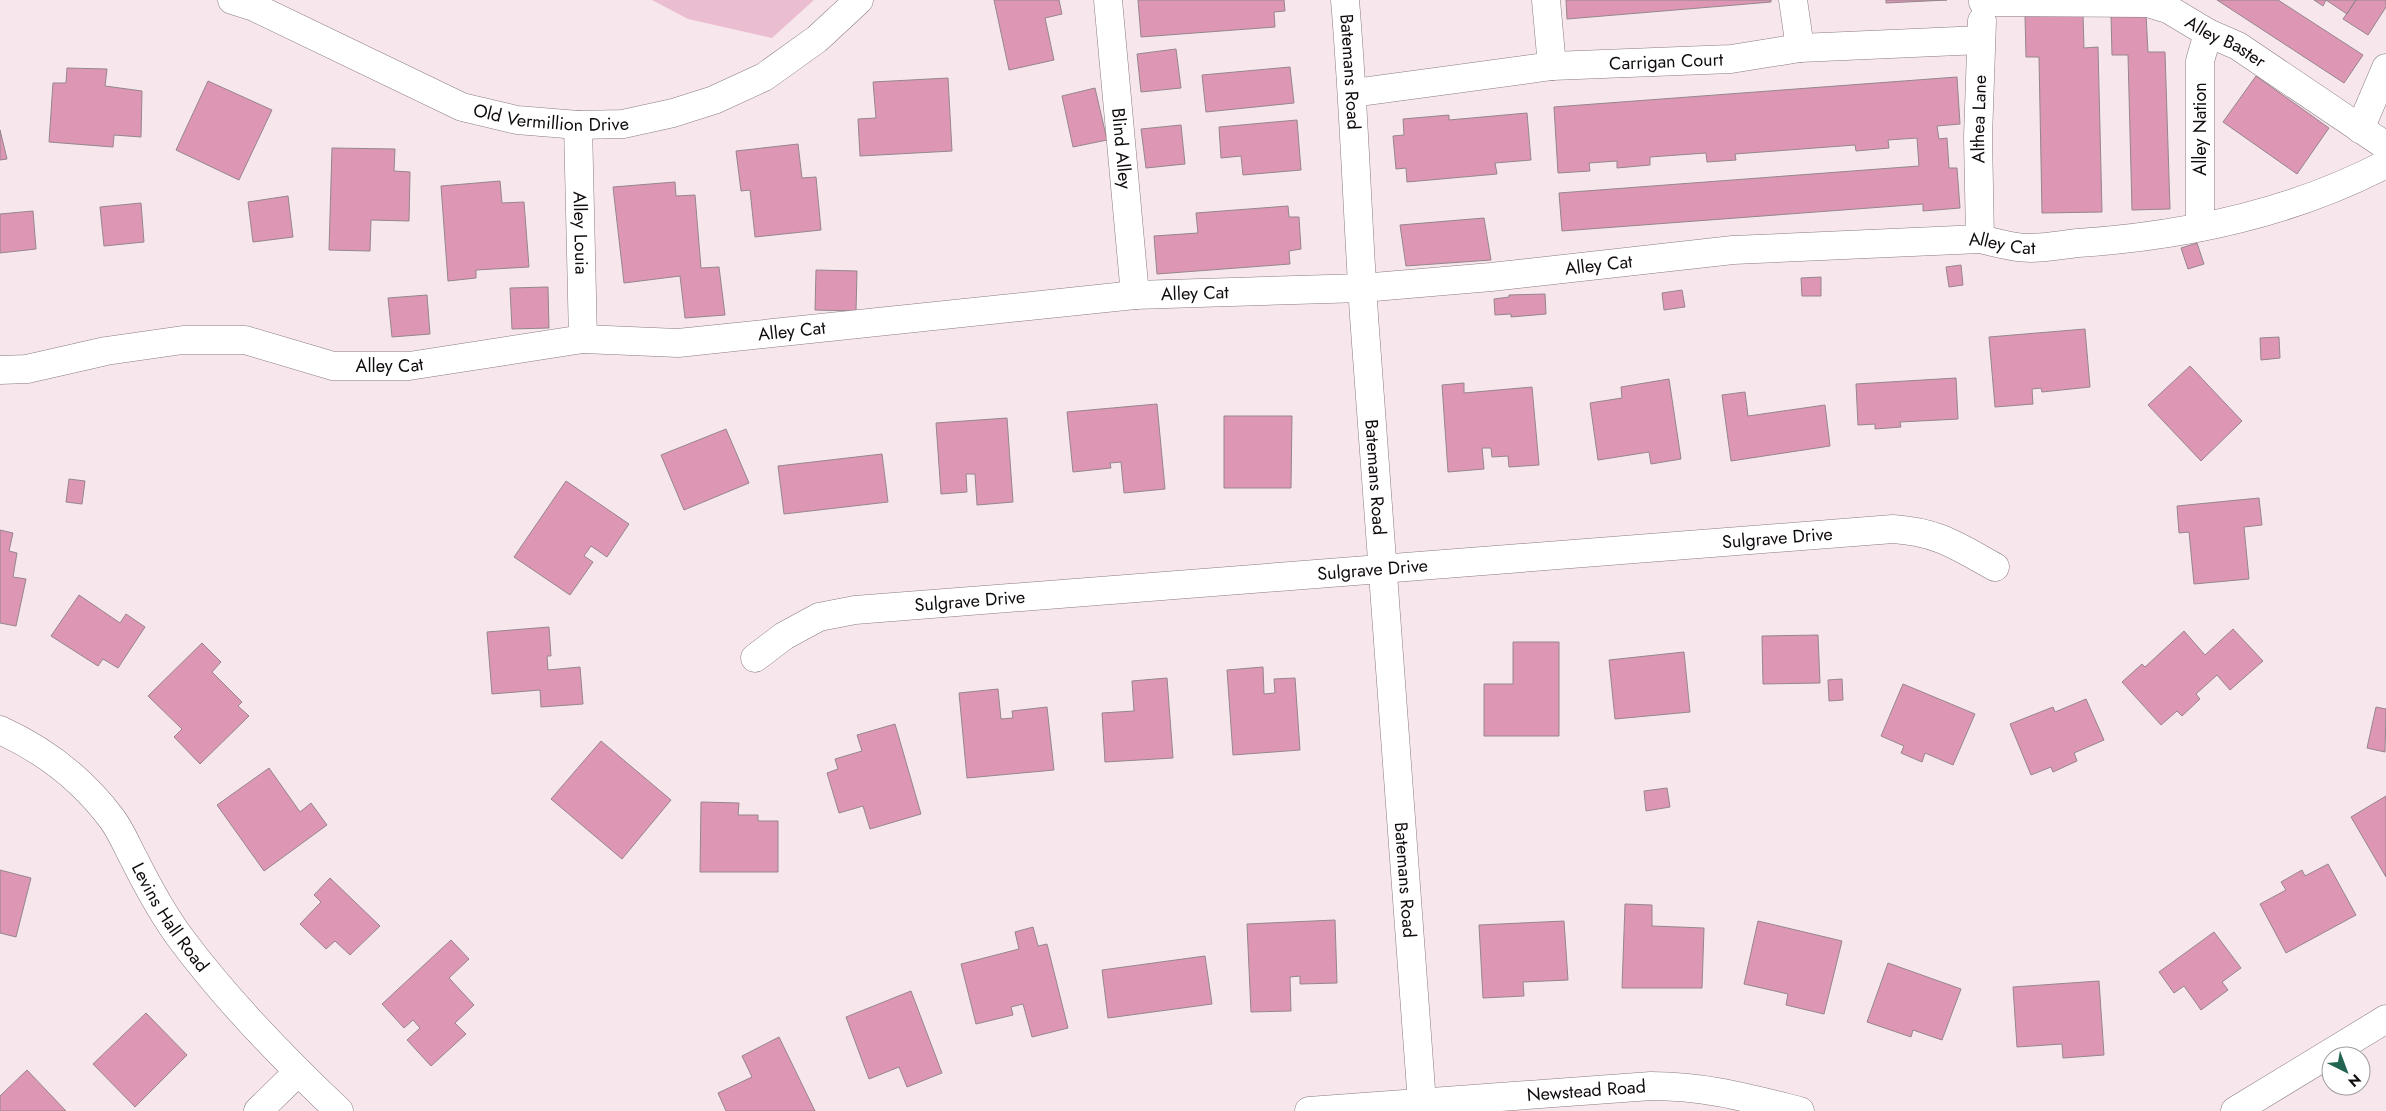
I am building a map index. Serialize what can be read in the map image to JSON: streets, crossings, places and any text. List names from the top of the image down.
{
  "streets": {
    "street": [
      "Alley Baster",
      "Carrigan Court",
      "Batemans Road",
      "Old Vermillion Drive",
      "Althea Lane",
      "Alley Nation",
      "Blind Alley",
      "Alley Louia",
      "Alley Cat",
      "Sulgrave Drive",
      "Levins Hall Road",
      "Newstead Road"
    ]
  },
  "crossings": [
    ["Alley Baster", "Althea Lane"],
    ["Alley Baster", "Alley Nation"],
    ["Carrigan Court", "Batemans Road"],
    ["Carrigan Court", "Althea Lane"],
    ["Batemans Road", "Alley Cat"],
    ["Batemans Road", "Sulgrave Drive"],
    ["Batemans Road", "Newstead Road"],
    ["Old Vermillion Drive", "Alley Louia"],
    ["Althea Lane", "Alley Cat"],
    ["Alley Nation", "Alley Cat"],
    ["Blind Alley", "Alley Cat"],
    ["Alley Louia", "Alley Cat"]
  ],
  "north": "bottom right"
}
